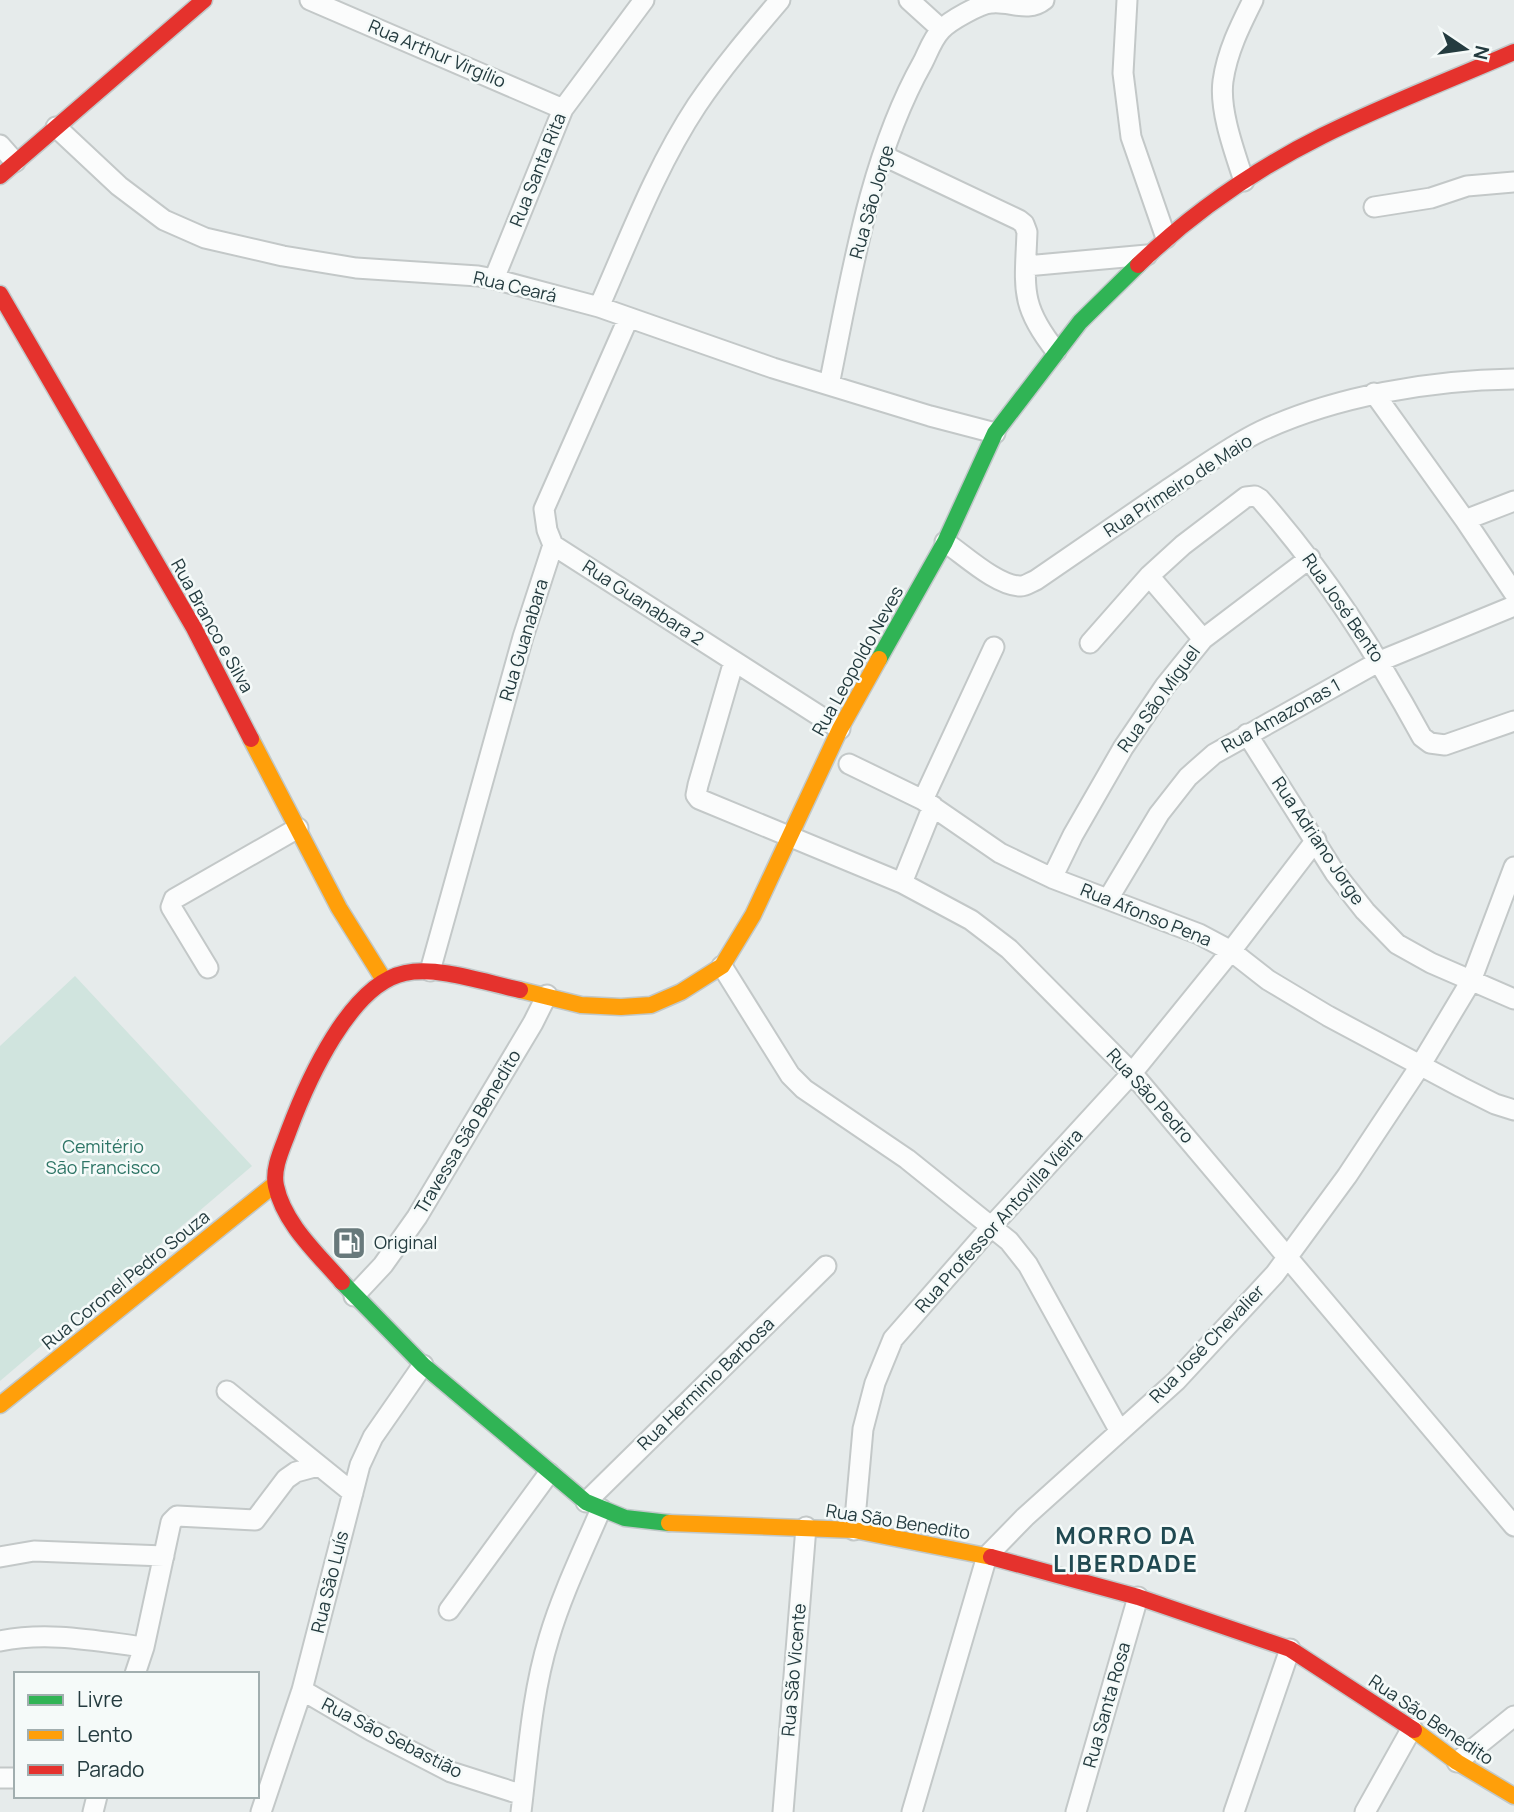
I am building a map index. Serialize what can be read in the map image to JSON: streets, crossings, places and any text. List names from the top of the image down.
{
  "streets": {
    "street": [
      "Rua Arthur Virgílio",
      "Rua Santa Rita",
      "Rua São Jorge",
      "Rua Ceará",
      "Rua Primeiro de Maio",
      "Rua Guanabara 2",
      "Rua José Bento",
      "Rua Branco e Silva",
      "Rua Guanabara",
      "Rua Leopoldo Neves",
      "Rua São Miguel",
      "Rua Amazonas 1",
      "Rua Adriano Jorge",
      "Rua Afonso Pena",
      "Rua São Pedro",
      "Travessa São Benedito",
      "Rua Professor Antovilla Vieira",
      "Rua Coronel Pedro Souza",
      "Rua José Chevalier",
      "Rua Herminio Barbosa",
      "Rua São Benedito",
      "Rua São Luís",
      "Rua São Vicente",
      "Rua Santa Rosa",
      "Rua São Sebastião"
    ]
  },
  "crossings": [
    ["Rua Arthur Virgílio", "Rua Santa Rita"],
    ["Rua Santa Rita", "Rua Ceará"],
    ["Rua São Jorge", "Rua Ceará"],
    ["Rua Ceará", "Rua Leopoldo Neves"],
    ["Rua Primeiro de Maio", "Rua Leopoldo Neves"],
    ["Rua Guanabara 2", "Rua Guanabara"],
    ["Rua Guanabara 2", "Rua Leopoldo Neves"],
    ["Rua Guanabara 2", "Rua São Pedro"],
    ["Rua José Bento", "Rua São Miguel"],
    ["Rua José Bento", "Rua Amazonas 1"],
    ["Rua Branco e Silva", "Rua Leopoldo Neves"],
    ["Rua Guanabara", "Rua Leopoldo Neves"],
    ["Rua Leopoldo Neves", "Rua São Pedro"],
    ["Rua Leopoldo Neves", "Travessa São Benedito"],
    ["Rua São Miguel", "Rua Afonso Pena"],
    ["Rua Amazonas 1", "Rua Adriano Jorge"],
    ["Rua Amazonas 1", "Rua Afonso Pena"],
    ["Rua Adriano Jorge", "Rua Professor Antovilla Vieira"],
    ["Rua Adriano Jorge", "Rua José Chevalier"],
    ["Rua Afonso Pena", "Rua Professor Antovilla Vieira"],
    ["Rua Afonso Pena", "Rua José Chevalier"],
    ["Rua São Pedro", "Rua Professor Antovilla Vieira"],
    ["Rua São Pedro", "Rua José Chevalier"],
    ["Travessa São Benedito", "Rua São Benedito"],
    ["Rua Professor Antovilla Vieira", "Rua São Benedito"],
    ["Rua Coronel Pedro Souza", "Rua São Benedito"],
    ["Rua José Chevalier", "Rua São Benedito"],
    ["Rua Herminio Barbosa", "Rua São Benedito"],
    ["Rua Herminio Barbosa", "Rua São Sebastião"],
    ["Rua São Benedito", "Rua São Luís"],
    ["Rua São Benedito", "Rua São Vicente"],
    ["Rua São Benedito", "Rua Santa Rosa"],
    ["Rua São Luís", "Rua São Sebastião"]
  ],
  "districts": ["MORRO DA LIBERDADE"],
  "parks": ["Cemitério São Francisco"],
  "places": {
    "fuel station": ["Original"]
  },
  "legend": ["Livre", "Lento", "Parado"],
  "north": "right"
}
